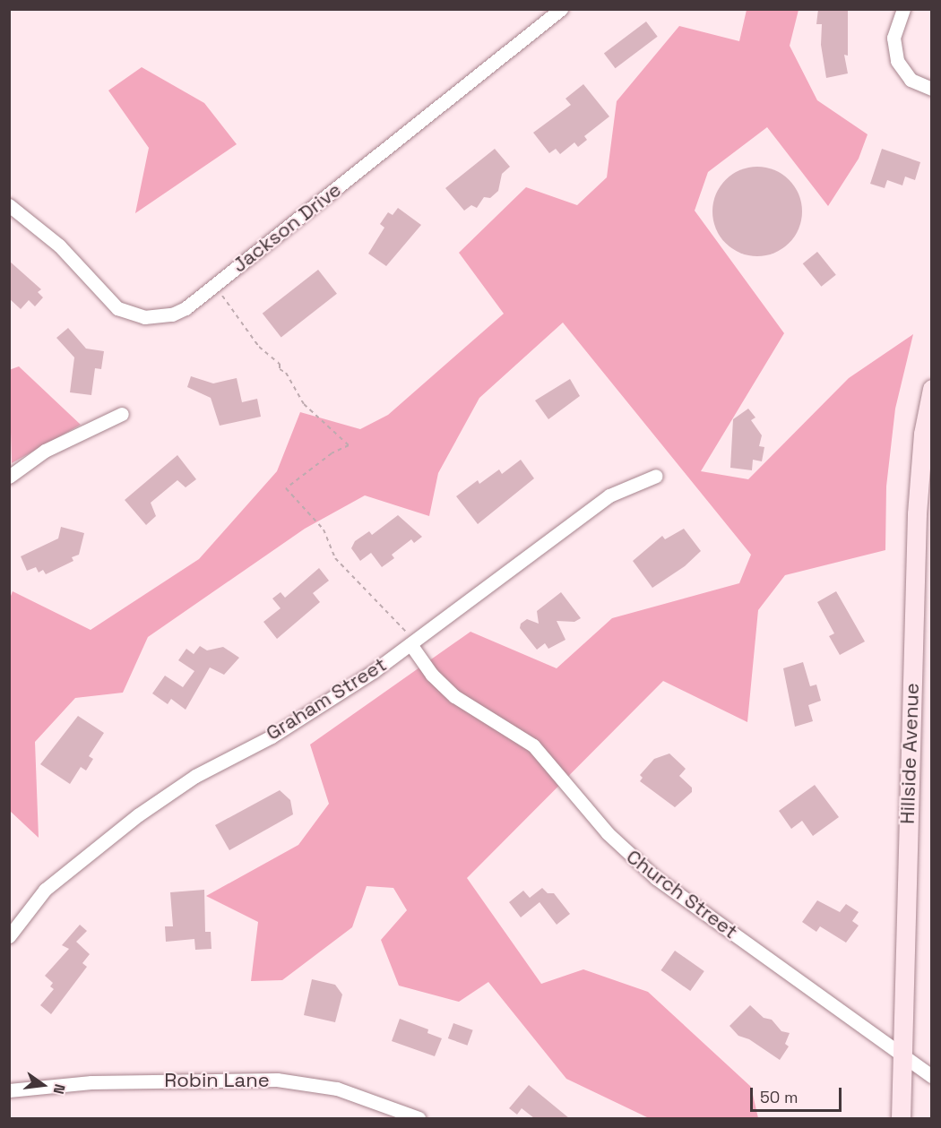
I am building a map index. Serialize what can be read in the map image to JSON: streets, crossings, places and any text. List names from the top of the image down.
{
  "streets": {
    "main road": ["Hillside Avenue"],
    "street": [
      "Jackson Drive",
      "Graham Street",
      "Church Street",
      "Robin Lane"
    ]
  },
  "crossings": [
    ["Graham Street", "Church Street"],
    ["Hillside Avenue", "Church Street"]
  ],
  "scale_bar": "50 m",
  "north": "right"
}
